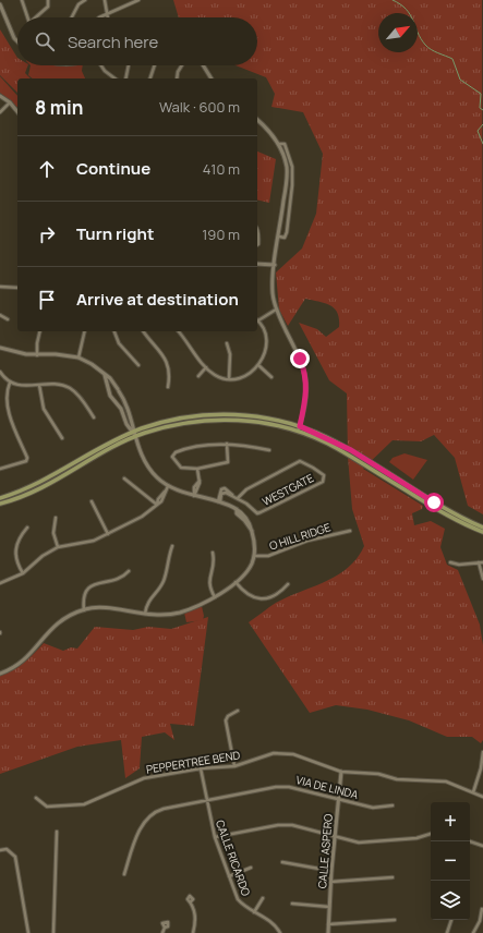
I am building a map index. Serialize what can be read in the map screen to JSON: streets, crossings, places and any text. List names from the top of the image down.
{
  "streets": {
    "street": [
      "WESTGATE",
      "O HILL RIDGE",
      "PEPPERTREE BEND",
      "VIA DE LINDA",
      "CALLE ASPERO",
      "CALLE RICARDO"
    ]
  },
  "crossings": [
    ["PEPPERTREE BEND", "CALLE ASPERO"],
    ["PEPPERTREE BEND", "CALLE RICARDO"],
    ["VIA DE LINDA", "CALLE ASPERO"],
    ["VIA DE LINDA", "CALLE RICARDO"]
  ],
  "north": "top right",
  "page": {
    "search": "Search here",
    "heading": ["8 min", "Walk · 600 m"],
    "list": [
      ["Continue", "410 m"],
      ["Turn right", "190 m"],
      "Arrive at destination"
    ],
    "map_buttons": ["+", "−"]
  }
}
